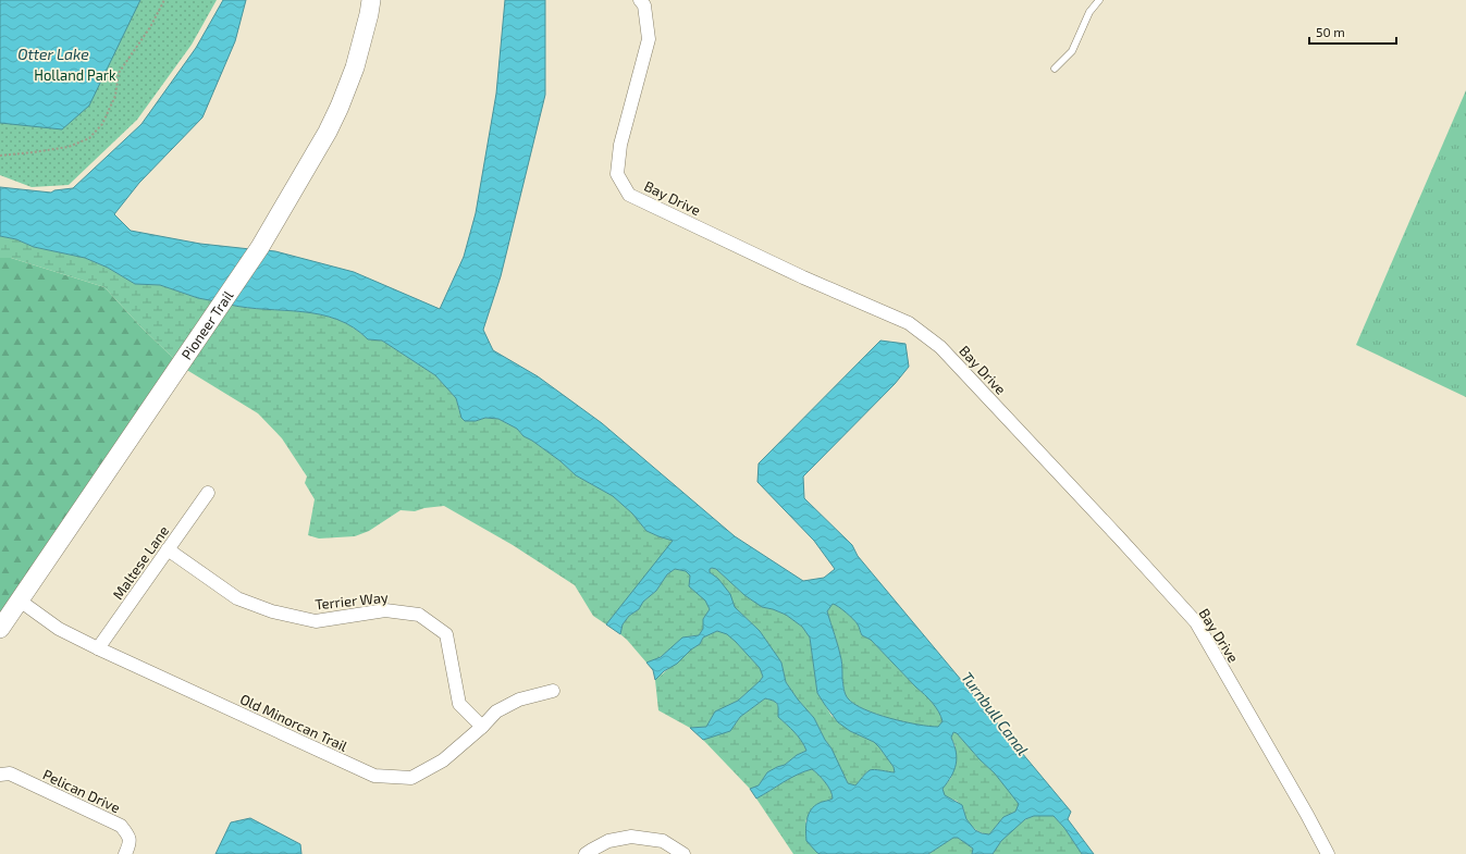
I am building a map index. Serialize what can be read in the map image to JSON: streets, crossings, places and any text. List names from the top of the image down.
{
  "streets": {
    "street": [
      "Bay Drive",
      "Pioneer Trail",
      "Maltese Lane",
      "Terrier Way",
      "Old Minorcan Trail",
      "Pelican Drive"
    ]
  },
  "crossings": [
    ["Pioneer Trail", "Old Minorcan Trail"],
    ["Maltese Lane", "Terrier Way"],
    ["Maltese Lane", "Old Minorcan Trail"],
    ["Terrier Way", "Old Minorcan Trail"]
  ],
  "water": ["Otter Lake", "Turnbull Canal"],
  "parks": ["Holland Park"],
  "scale_bar": "50 m"
}
